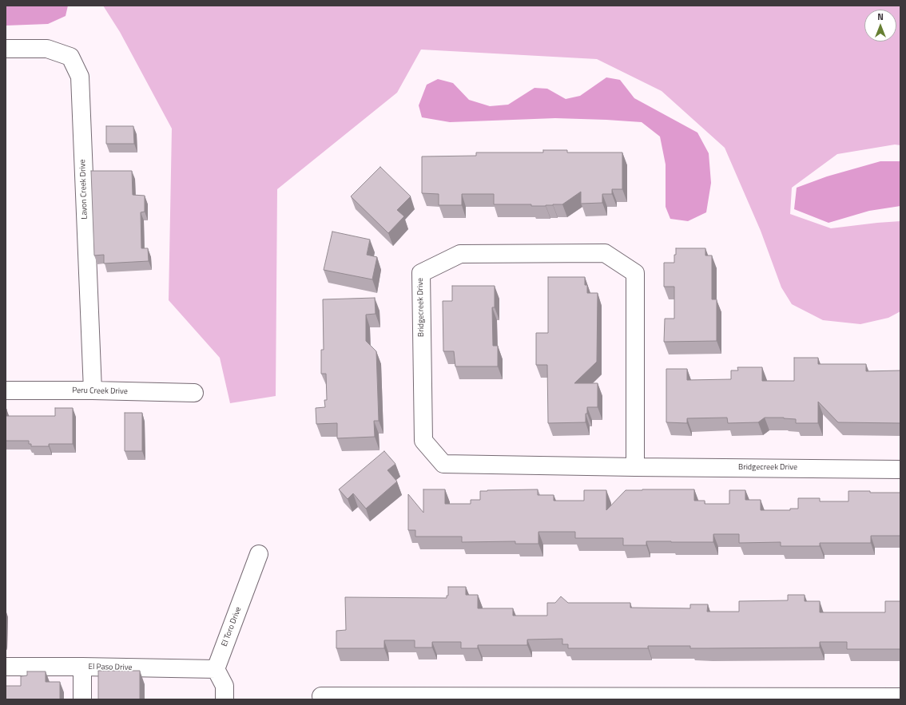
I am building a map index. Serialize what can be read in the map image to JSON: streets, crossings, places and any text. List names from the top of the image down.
{
  "streets": {
    "street": [
      "Lavon Creek Drive",
      "Bridgecreek Drive",
      "Peru Creek Drive",
      "El Toro Drive",
      "El Paso Drive"
    ]
  },
  "crossings": [
    ["Lavon Creek Drive", "Peru Creek Drive"],
    ["El Toro Drive", "El Paso Drive"]
  ],
  "north": "top"
}
